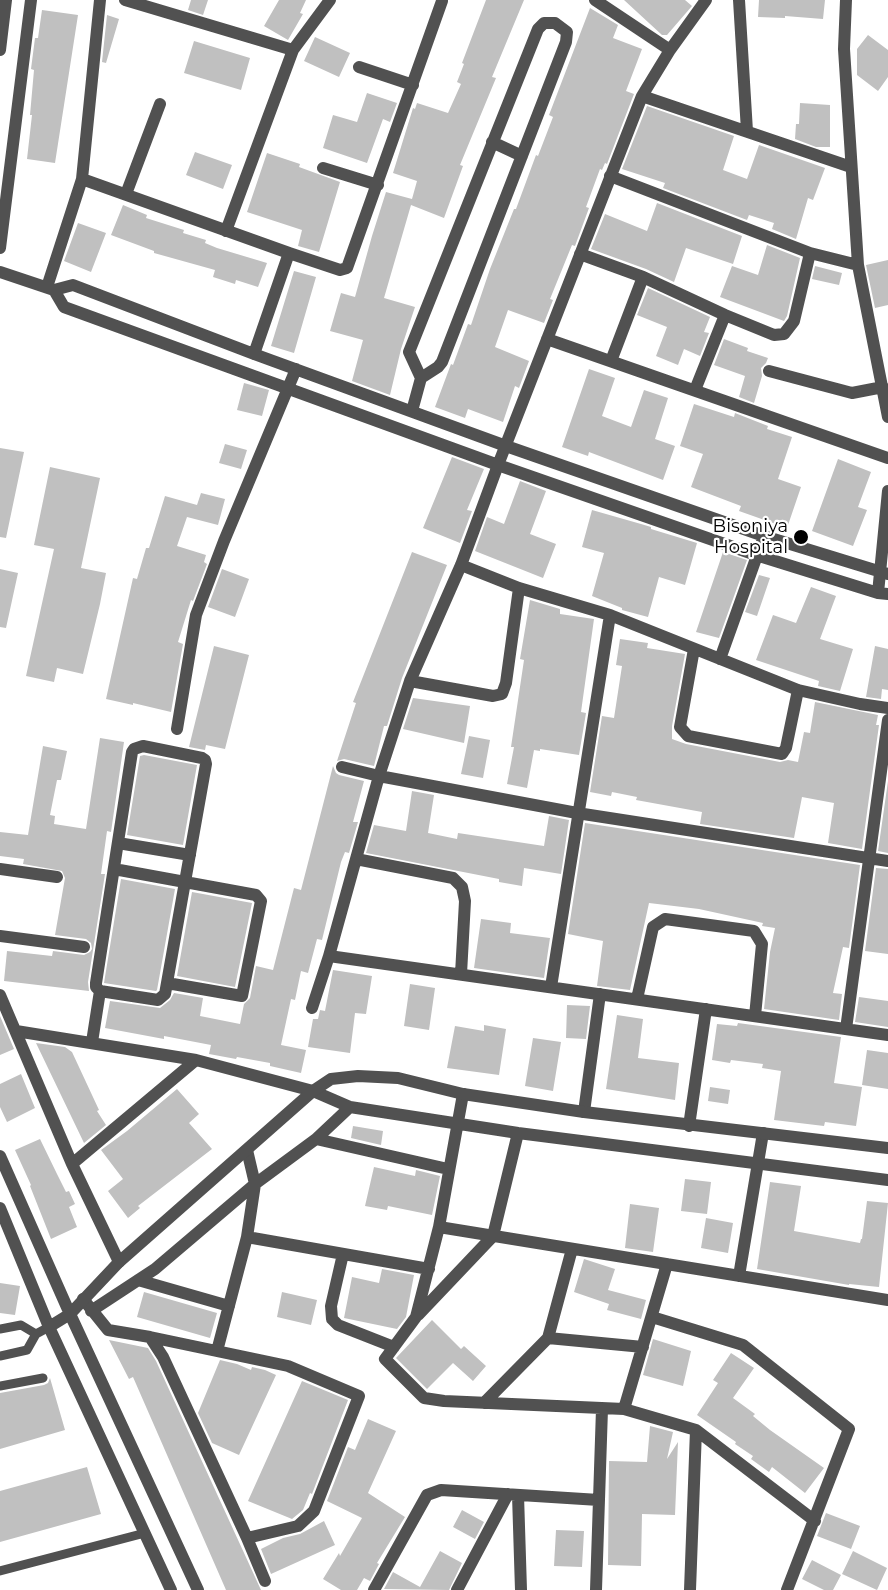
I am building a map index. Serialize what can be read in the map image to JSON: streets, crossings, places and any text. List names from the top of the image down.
{
  "places": ["Bisoniya Hospital"]
}
